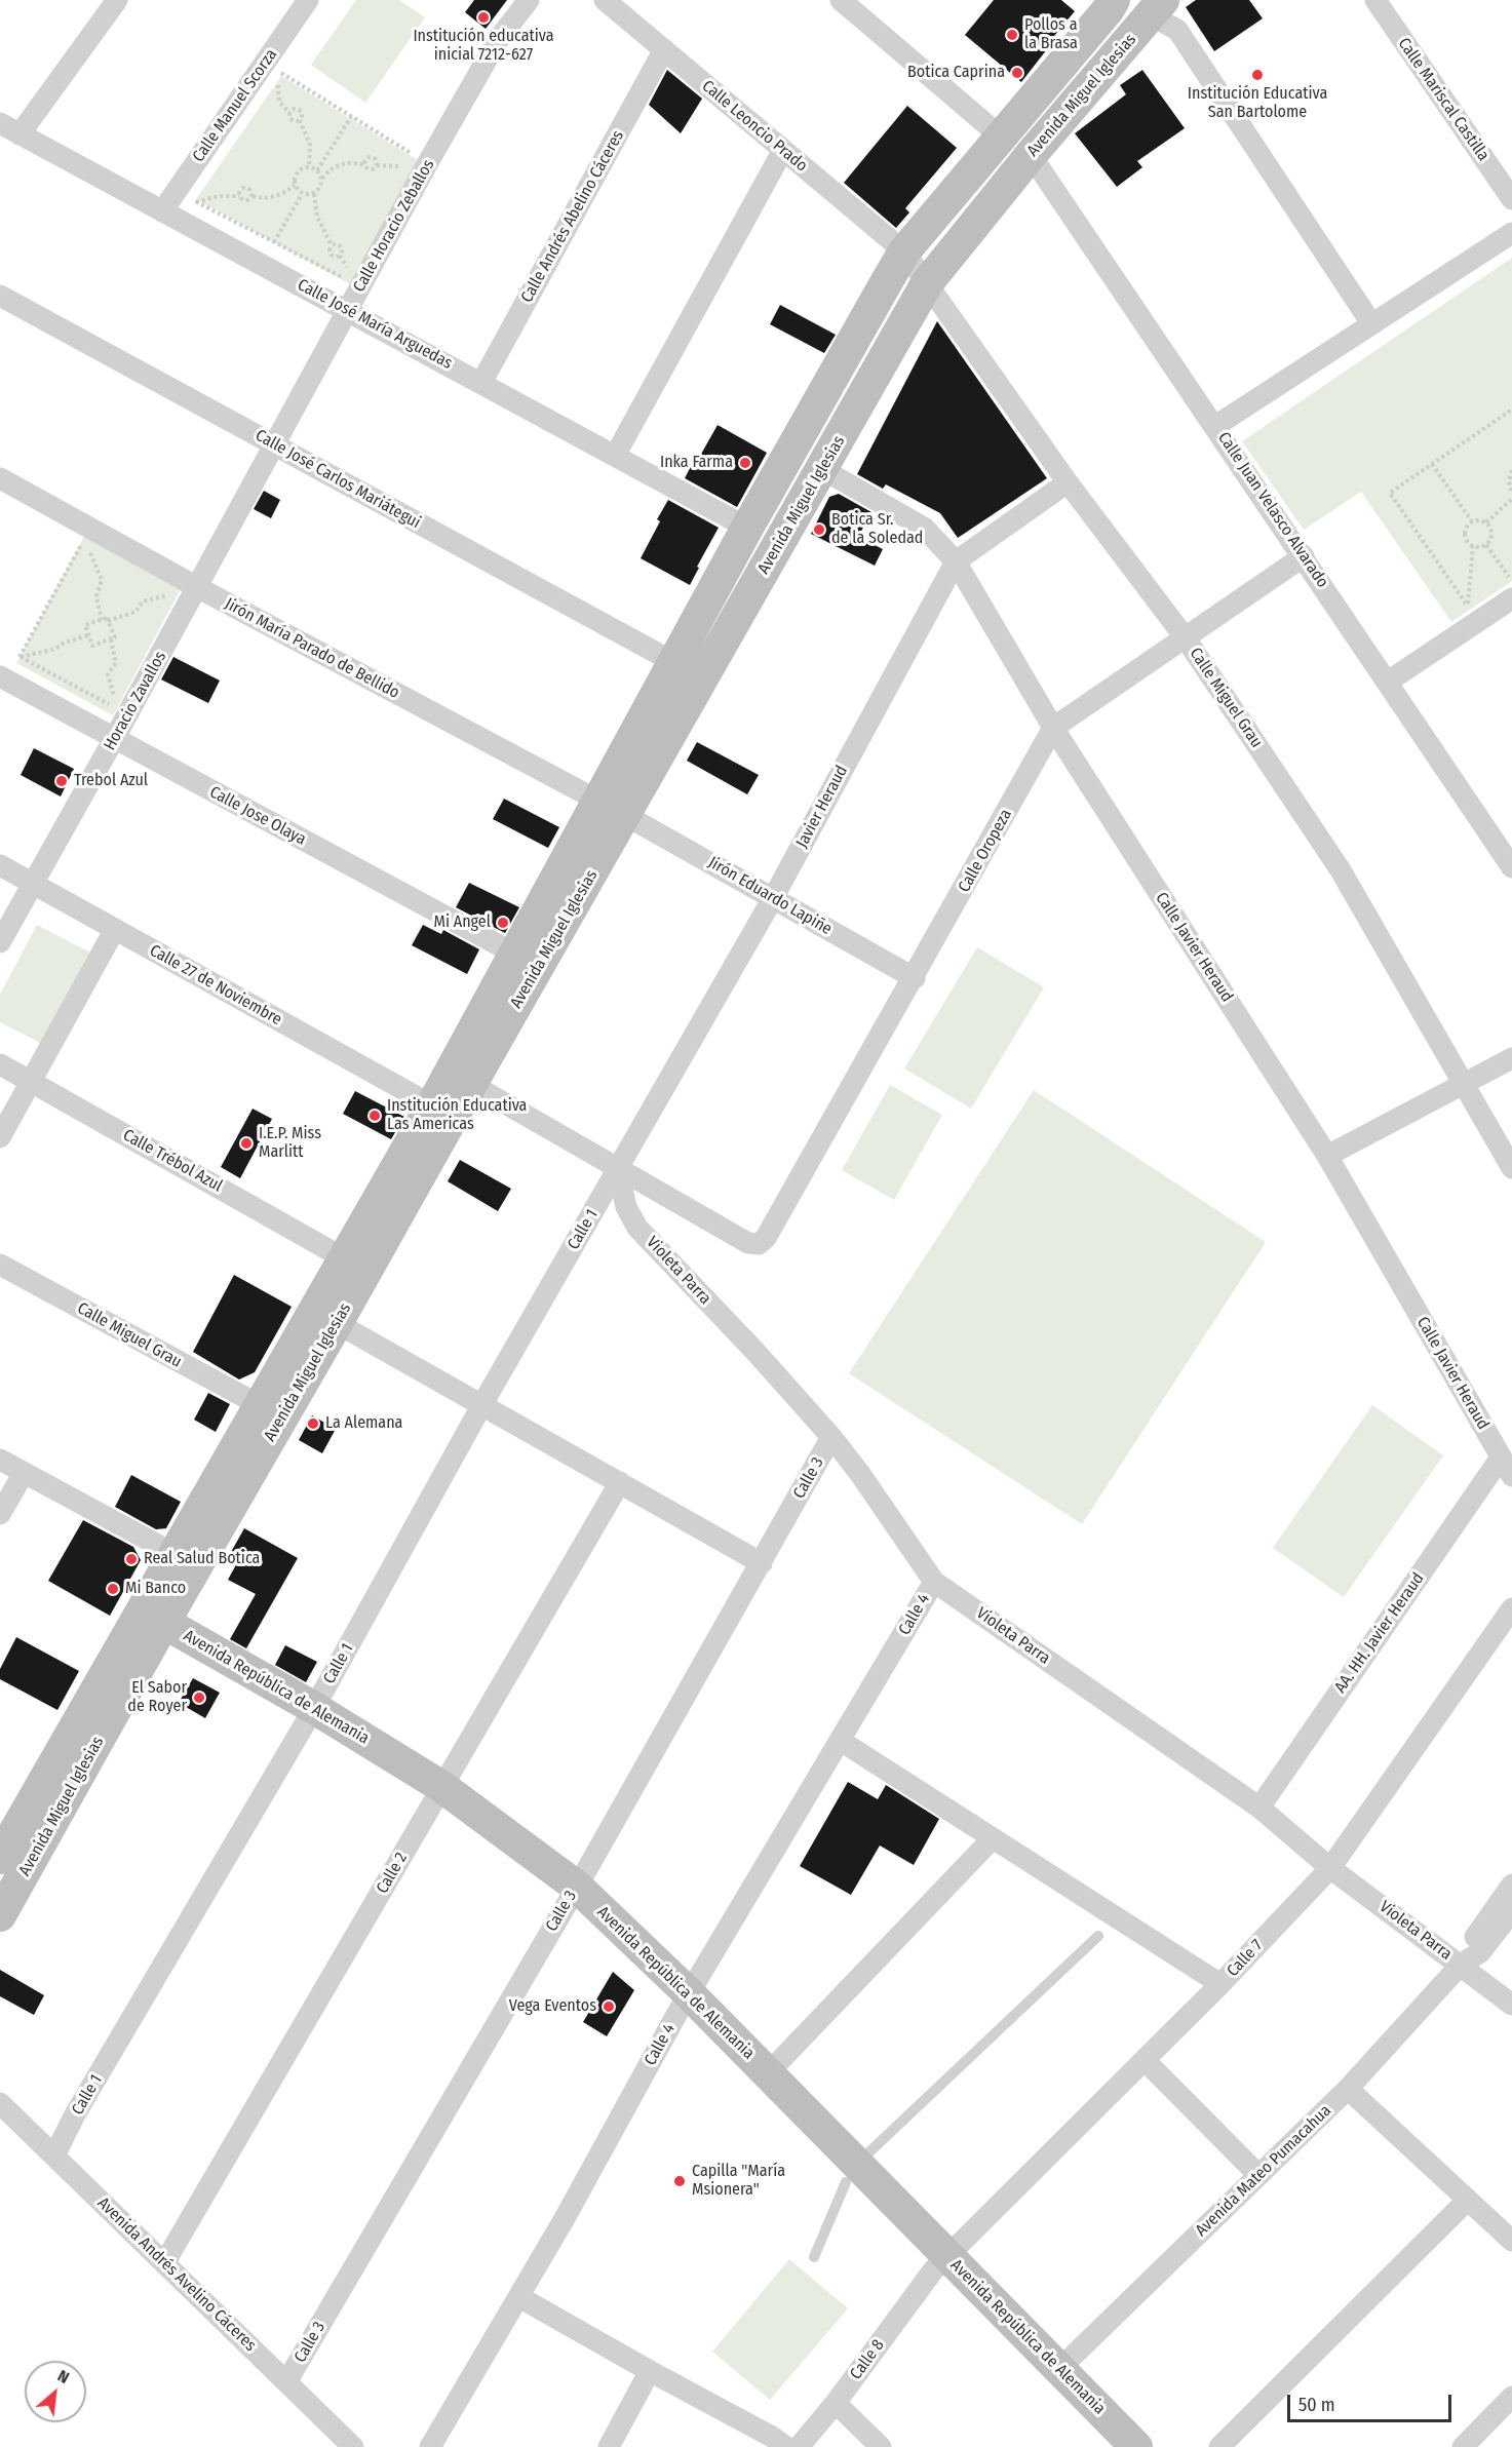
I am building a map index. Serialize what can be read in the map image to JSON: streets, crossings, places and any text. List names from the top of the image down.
{
  "streets": {
    "main road": ["Avenida Miguel Iglesias", "Avenida República de Alemania"],
    "street": [
      "Calle Mariscal Castilla",
      "Calle Manuel Scorza",
      "Calle Leoncio Prado",
      "Calle Andrés Abelino Cáceres",
      "Calle Horacio Zeballos",
      "Calle José María Arguedas",
      "Calle José Carlos Mariátegui",
      "Calle Juan Velasco Alvarado",
      "Jirón María Parado de Bellido",
      "Calle Miguel Grau",
      "Horacio Zavallos",
      "Javier Heraud",
      "Calle Jose Olaya",
      "Calle Oropeza",
      "Jirón Eduardo Lapiñe",
      "Calle Javier Heraud",
      "Calle 27 de Noviembre",
      "Calle Trébol Azul",
      "Calle 1",
      "Violeta Parra",
      "Calle 3",
      "Calle 4",
      "AA. HH. Javier Heraud",
      "Calle 2",
      "Calle 7",
      "Avenida Mateo Pumacahua",
      "Avenida Andrés Avelino Cáceres",
      "Calle 8"
    ]
  },
  "crossings": [
    ["Avenida Miguel Iglesias", "Calle Leoncio Prado"],
    ["Avenida Miguel Iglesias", "Calle José María Arguedas"],
    ["Avenida Miguel Iglesias", "Calle José Carlos Mariátegui"],
    ["Avenida Miguel Iglesias", "Calle Juan Velasco Alvarado"],
    ["Avenida Miguel Iglesias", "Jirón María Parado de Bellido"],
    ["Avenida Miguel Iglesias", "Calle Miguel Grau"],
    ["Avenida Miguel Iglesias", "Calle Jose Olaya"],
    ["Avenida Miguel Iglesias", "Jirón Eduardo Lapiñe"],
    ["Avenida Miguel Iglesias", "Calle Javier Heraud"],
    ["Avenida Miguel Iglesias", "Calle 27 de Noviembre"],
    ["Avenida Miguel Iglesias", "Calle Trébol Azul"],
    ["Avenida Miguel Iglesias", "Avenida República de Alemania"],
    ["Calle Manuel Scorza", "Calle José María Arguedas"],
    ["Calle Leoncio Prado", "Calle Andrés Abelino Cáceres"],
    ["Calle Leoncio Prado", "Calle Miguel Grau"],
    ["Calle Andrés Abelino Cáceres", "Calle José María Arguedas"],
    ["Calle Horacio Zeballos", "Calle José María Arguedas"],
    ["Calle Horacio Zeballos", "Calle José Carlos Mariátegui"],
    ["Calle Horacio Zeballos", "Jirón María Parado de Bellido"],
    ["Calle Horacio Zeballos", "Horacio Zavallos"],
    ["Calle Juan Velasco Alvarado", "Calle Oropeza"],
    ["Jirón María Parado de Bellido", "Horacio Zavallos"],
    ["Jirón María Parado de Bellido", "Jirón Eduardo Lapiñe"],
    ["Calle Miguel Grau", "Javier Heraud"],
    ["Calle Miguel Grau", "Calle Oropeza"],
    ["Horacio Zavallos", "Calle Jose Olaya"],
    ["Horacio Zavallos", "Calle 27 de Noviembre"],
    ["Javier Heraud", "Calle Oropeza"],
    ["Javier Heraud", "Jirón Eduardo Lapiñe"],
    ["Javier Heraud", "Calle Javier Heraud"],
    ["Javier Heraud", "Calle 1"],
    ["Javier Heraud", "Violeta Parra"],
    ["Calle Oropeza", "Jirón Eduardo Lapiñe"],
    ["Calle Oropeza", "Calle Javier Heraud"],
    ["Calle Oropeza", "Calle 1"],
    ["Calle Oropeza", "Violeta Parra"],
    ["Calle Javier Heraud", "AA. HH. Javier Heraud"],
    ["Calle 1", "Violeta Parra"],
    ["Calle 1", "Avenida República de Alemania"],
    ["Calle 1", "Avenida Andrés Avelino Cáceres"],
    ["Violeta Parra", "Calle 3"],
    ["Violeta Parra", "Calle 4"],
    ["Violeta Parra", "AA. HH. Javier Heraud"],
    ["Violeta Parra", "Calle 7"],
    ["Violeta Parra", "Avenida Mateo Pumacahua"],
    ["Calle 3", "Avenida República de Alemania"],
    ["Calle 3", "Avenida Andrés Avelino Cáceres"],
    ["Calle 4", "Avenida República de Alemania"],
    ["Avenida República de Alemania", "Calle 2"],
    ["Avenida República de Alemania", "Calle 7"],
    ["Avenida República de Alemania", "Avenida Mateo Pumacahua"],
    ["Avenida República de Alemania", "Calle 8"],
    ["Calle 2", "Avenida Andrés Avelino Cáceres"],
    ["Calle 7", "Calle 8"]
  ],
  "places": [
    "Institución educativa inicial 7212-627",
    "Pollos a la Brasa",
    "Botica Caprina",
    "Institución Educativa San Bartolome",
    "Inka Farma",
    "Botica Sr. de la Soledad",
    "Trebol Azul",
    "Mi Angel",
    "Institución Educativa Las Americas",
    "I.E.P. Miss Marlitt",
    "La Alemana",
    "Real Salud Botica",
    "Mi Banco",
    "El Sabor de Royer",
    "Vega Eventos",
    "Capilla \"María Msionera\""
  ],
  "scale_bar": "50 m",
  "north": "top right"
}
